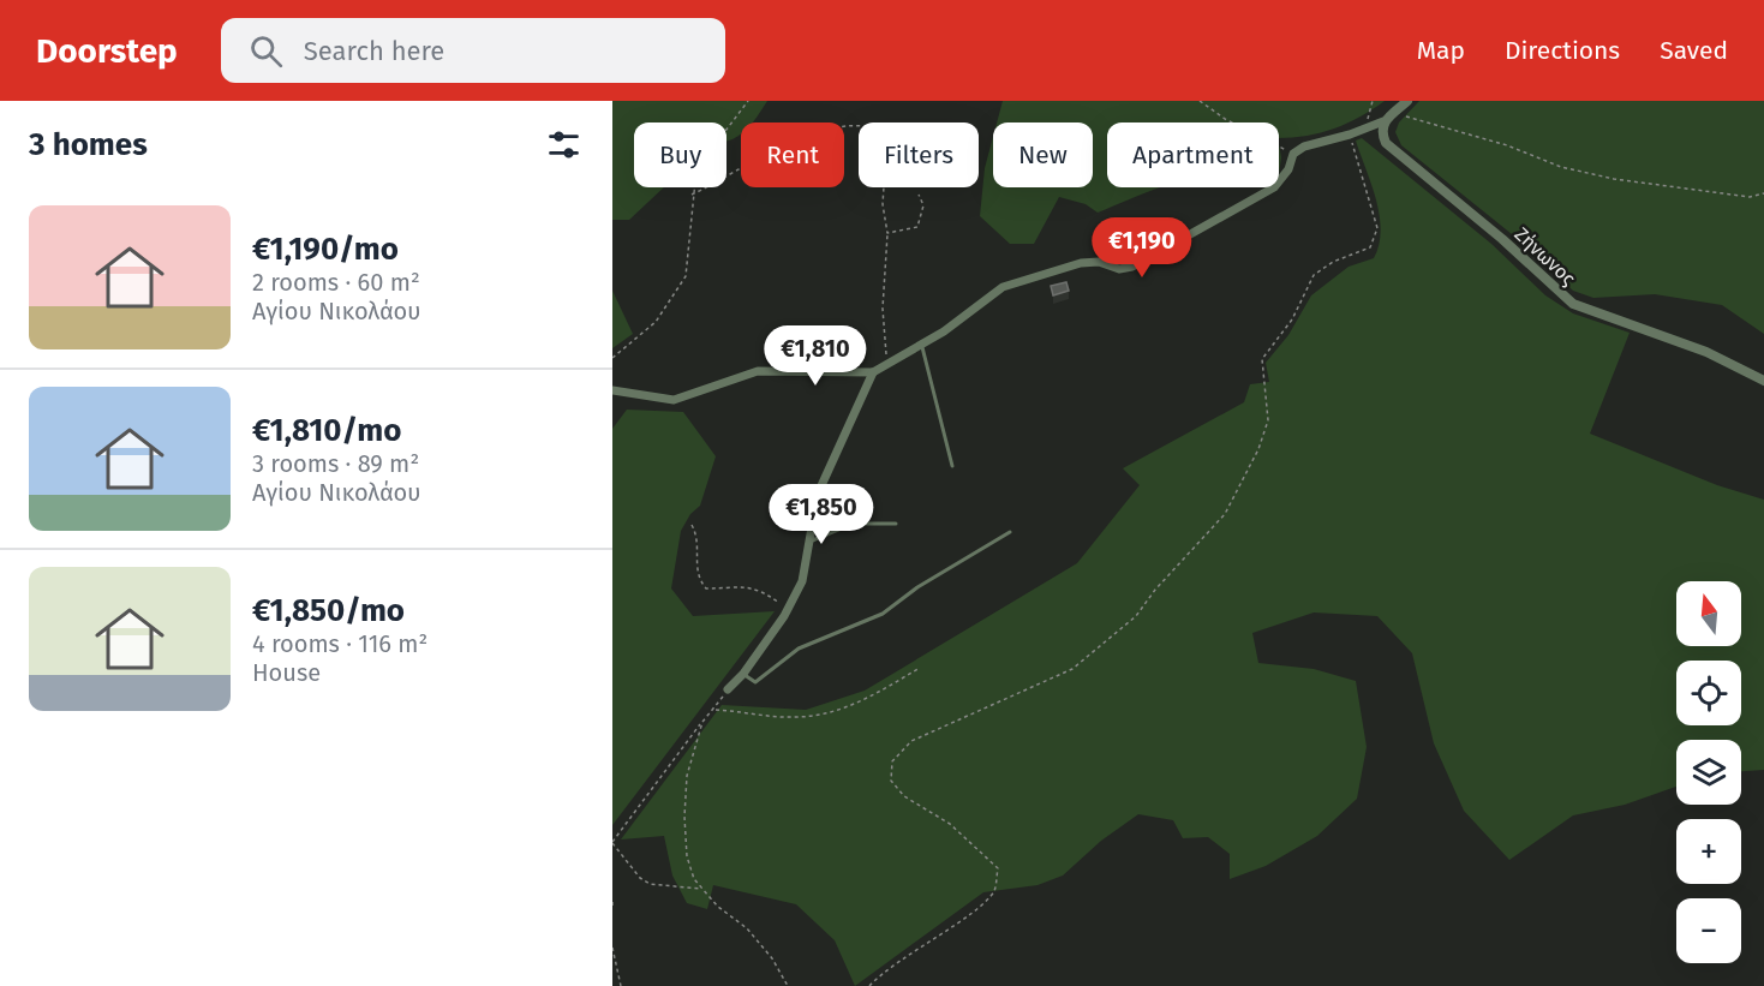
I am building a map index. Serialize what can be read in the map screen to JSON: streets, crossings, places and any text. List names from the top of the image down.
{
  "streets": {
    "street": ["Ζήνωνος"]
  },
  "north": "top",
  "page": {
    "header": "Doorstep",
    "search": "Search here",
    "nav": ["Map", "Directions", "Saved"],
    "heading": "3 homes",
    "chip": [
      "Buy",
      "Rent",
      "Filters",
      "New",
      "Apartment"
    ],
    "list": [
      {
        "name": "€1,190/mo",
        "note": "2 rooms · 60 m² · Αγίου Νικολάου"
      },
      {
        "name": "€1,810/mo",
        "note": "3 rooms · 89 m² · Αγίου Νικολάου"
      },
      {
        "name": "€1,850/mo",
        "note": "4 rooms · 116 m² · House"
      }
    ],
    "price": ["€1,190", "€1,810", "€1,850"],
    "map_buttons": ["+", "−"]
  }
}
